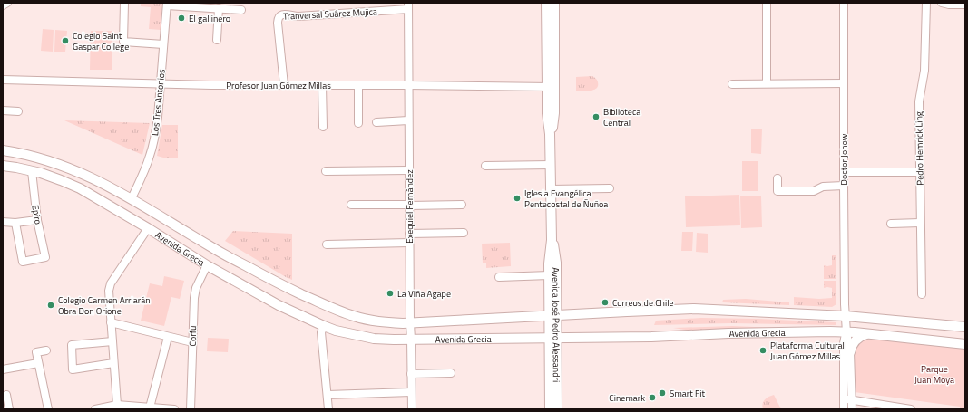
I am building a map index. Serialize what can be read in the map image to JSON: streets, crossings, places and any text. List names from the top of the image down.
{
  "streets": {
    "main road": ["Avenida Grecia", "Avenida José Pedro Alessandri"],
    "street": [
      "Tranversal Suárez Mujica",
      "Profesor Juan Gómez Millas",
      "Los Tres Antonios",
      "Pedro Hemrick Ling",
      "Doctor Johow",
      "Exequiel Fernández",
      "Epiro",
      "Corfu"
    ]
  },
  "crossings": [
    ["Tranversal Suárez Mujica", "Profesor Juan Gómez Millas"],
    ["Tranversal Suárez Mujica", "Exequiel Fernández"],
    ["Profesor Juan Gómez Millas", "Los Tres Antonios"],
    ["Profesor Juan Gómez Millas", "Exequiel Fernández"],
    ["Profesor Juan Gómez Millas", "Avenida José Pedro Alessandri"],
    ["Los Tres Antonios", "Avenida Grecia"],
    ["Doctor Johow", "Avenida Grecia"],
    ["Exequiel Fernández", "Avenida Grecia"],
    ["Epiro", "Avenida Grecia"],
    ["Avenida Grecia", "Avenida José Pedro Alessandri"],
    ["Avenida Grecia", "Corfu"]
  ],
  "parks": ["Parque Juan Moya"],
  "places": [
    "El gallinero",
    "Colegio Saint Gaspar College",
    "Biblioteca Central",
    "Iglesia Evangélica Pentecostal de Ñuñoa",
    "La Viña Agape",
    "Correos de Chile",
    "Colegio Carmen Arriarán Obra Don Orione",
    "Plataforma Cultural Juan Gómez Millas",
    "Smart Fit",
    "Cinemark"
  ]
}
